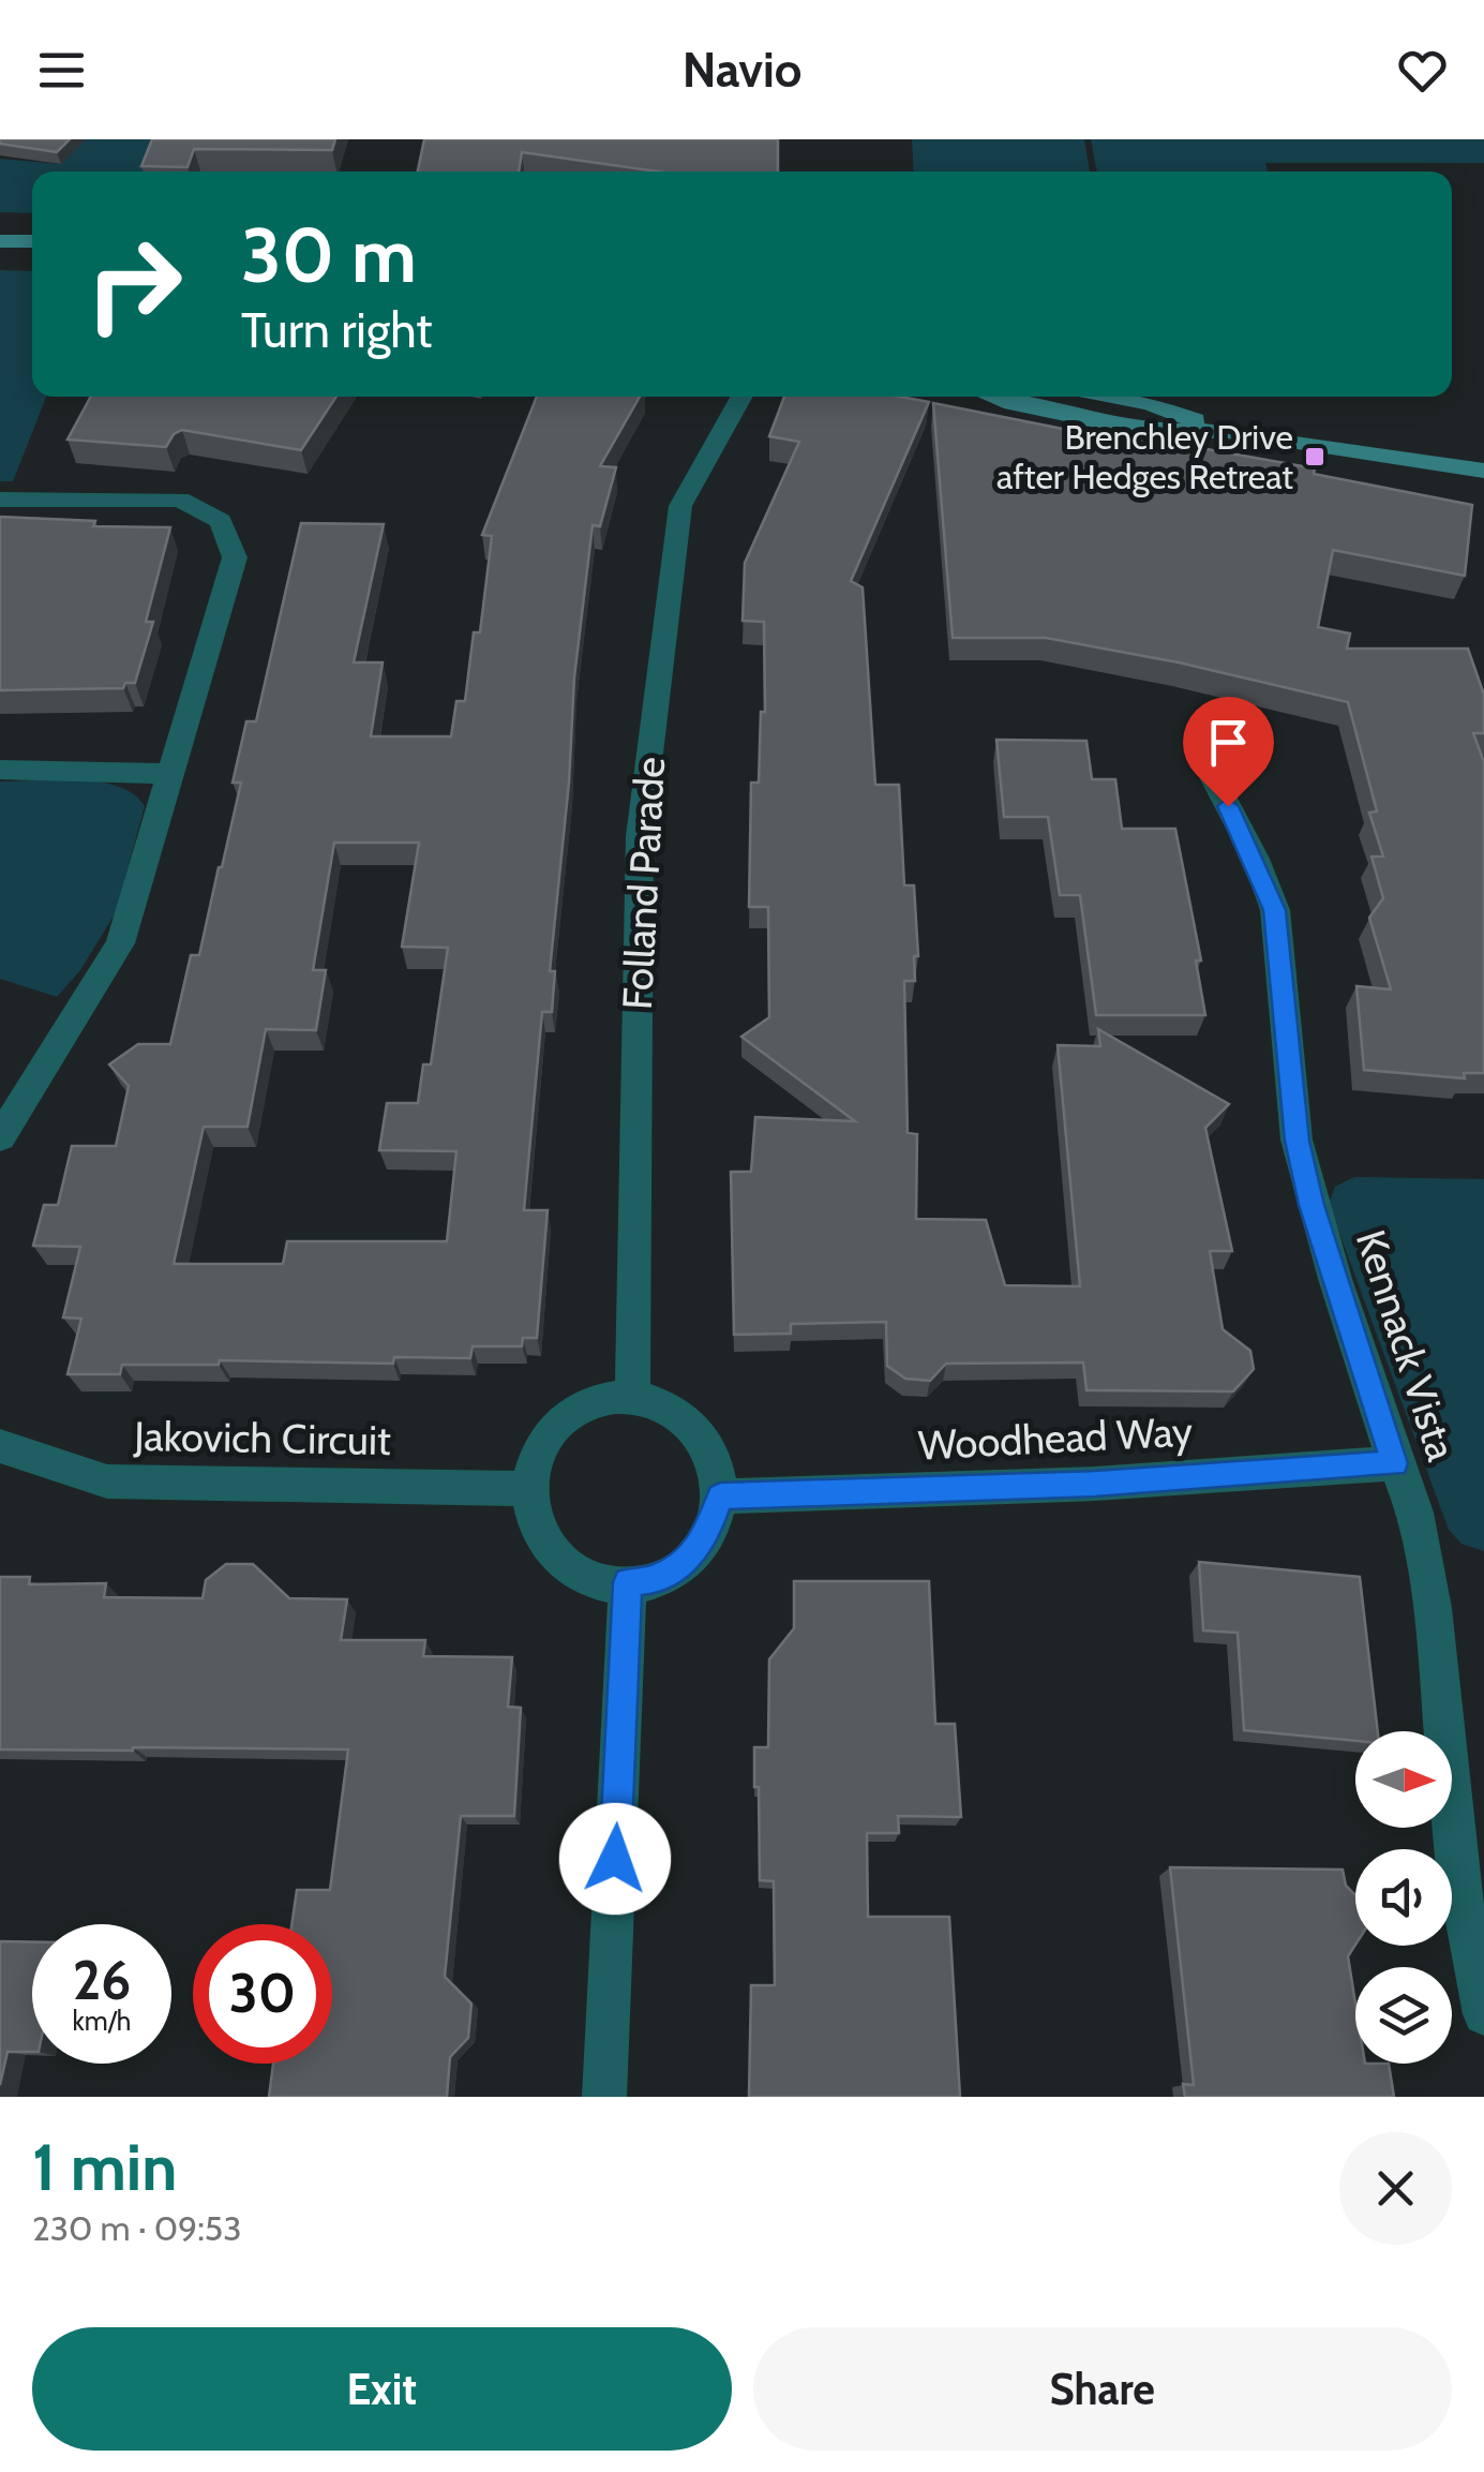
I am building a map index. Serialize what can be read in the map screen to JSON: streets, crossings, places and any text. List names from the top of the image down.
{
  "streets": {
    "street": [
      "Folland Parade",
      "Kennack Vista",
      "Jakovich Circuit",
      "Woodhead Way"
    ]
  },
  "crossings": [
    ["Folland Parade", "Jakovich Circuit"],
    ["Folland Parade", "Woodhead Way"],
    ["Kennack Vista", "Woodhead Way"],
    ["Jakovich Circuit", "Woodhead Way"]
  ],
  "places": {
    "transit": ["Brenchley Drive after Hedges Retreat"]
  },
  "north": "right",
  "page": {
    "header": "Navio",
    "turn": ["30 m", "Turn right"],
    "speed": "26 km/h",
    "limit": "30",
    "heading": ["1 min", "230 m · 09:53"],
    "buttons": ["Exit", "Share"]
  }
}
